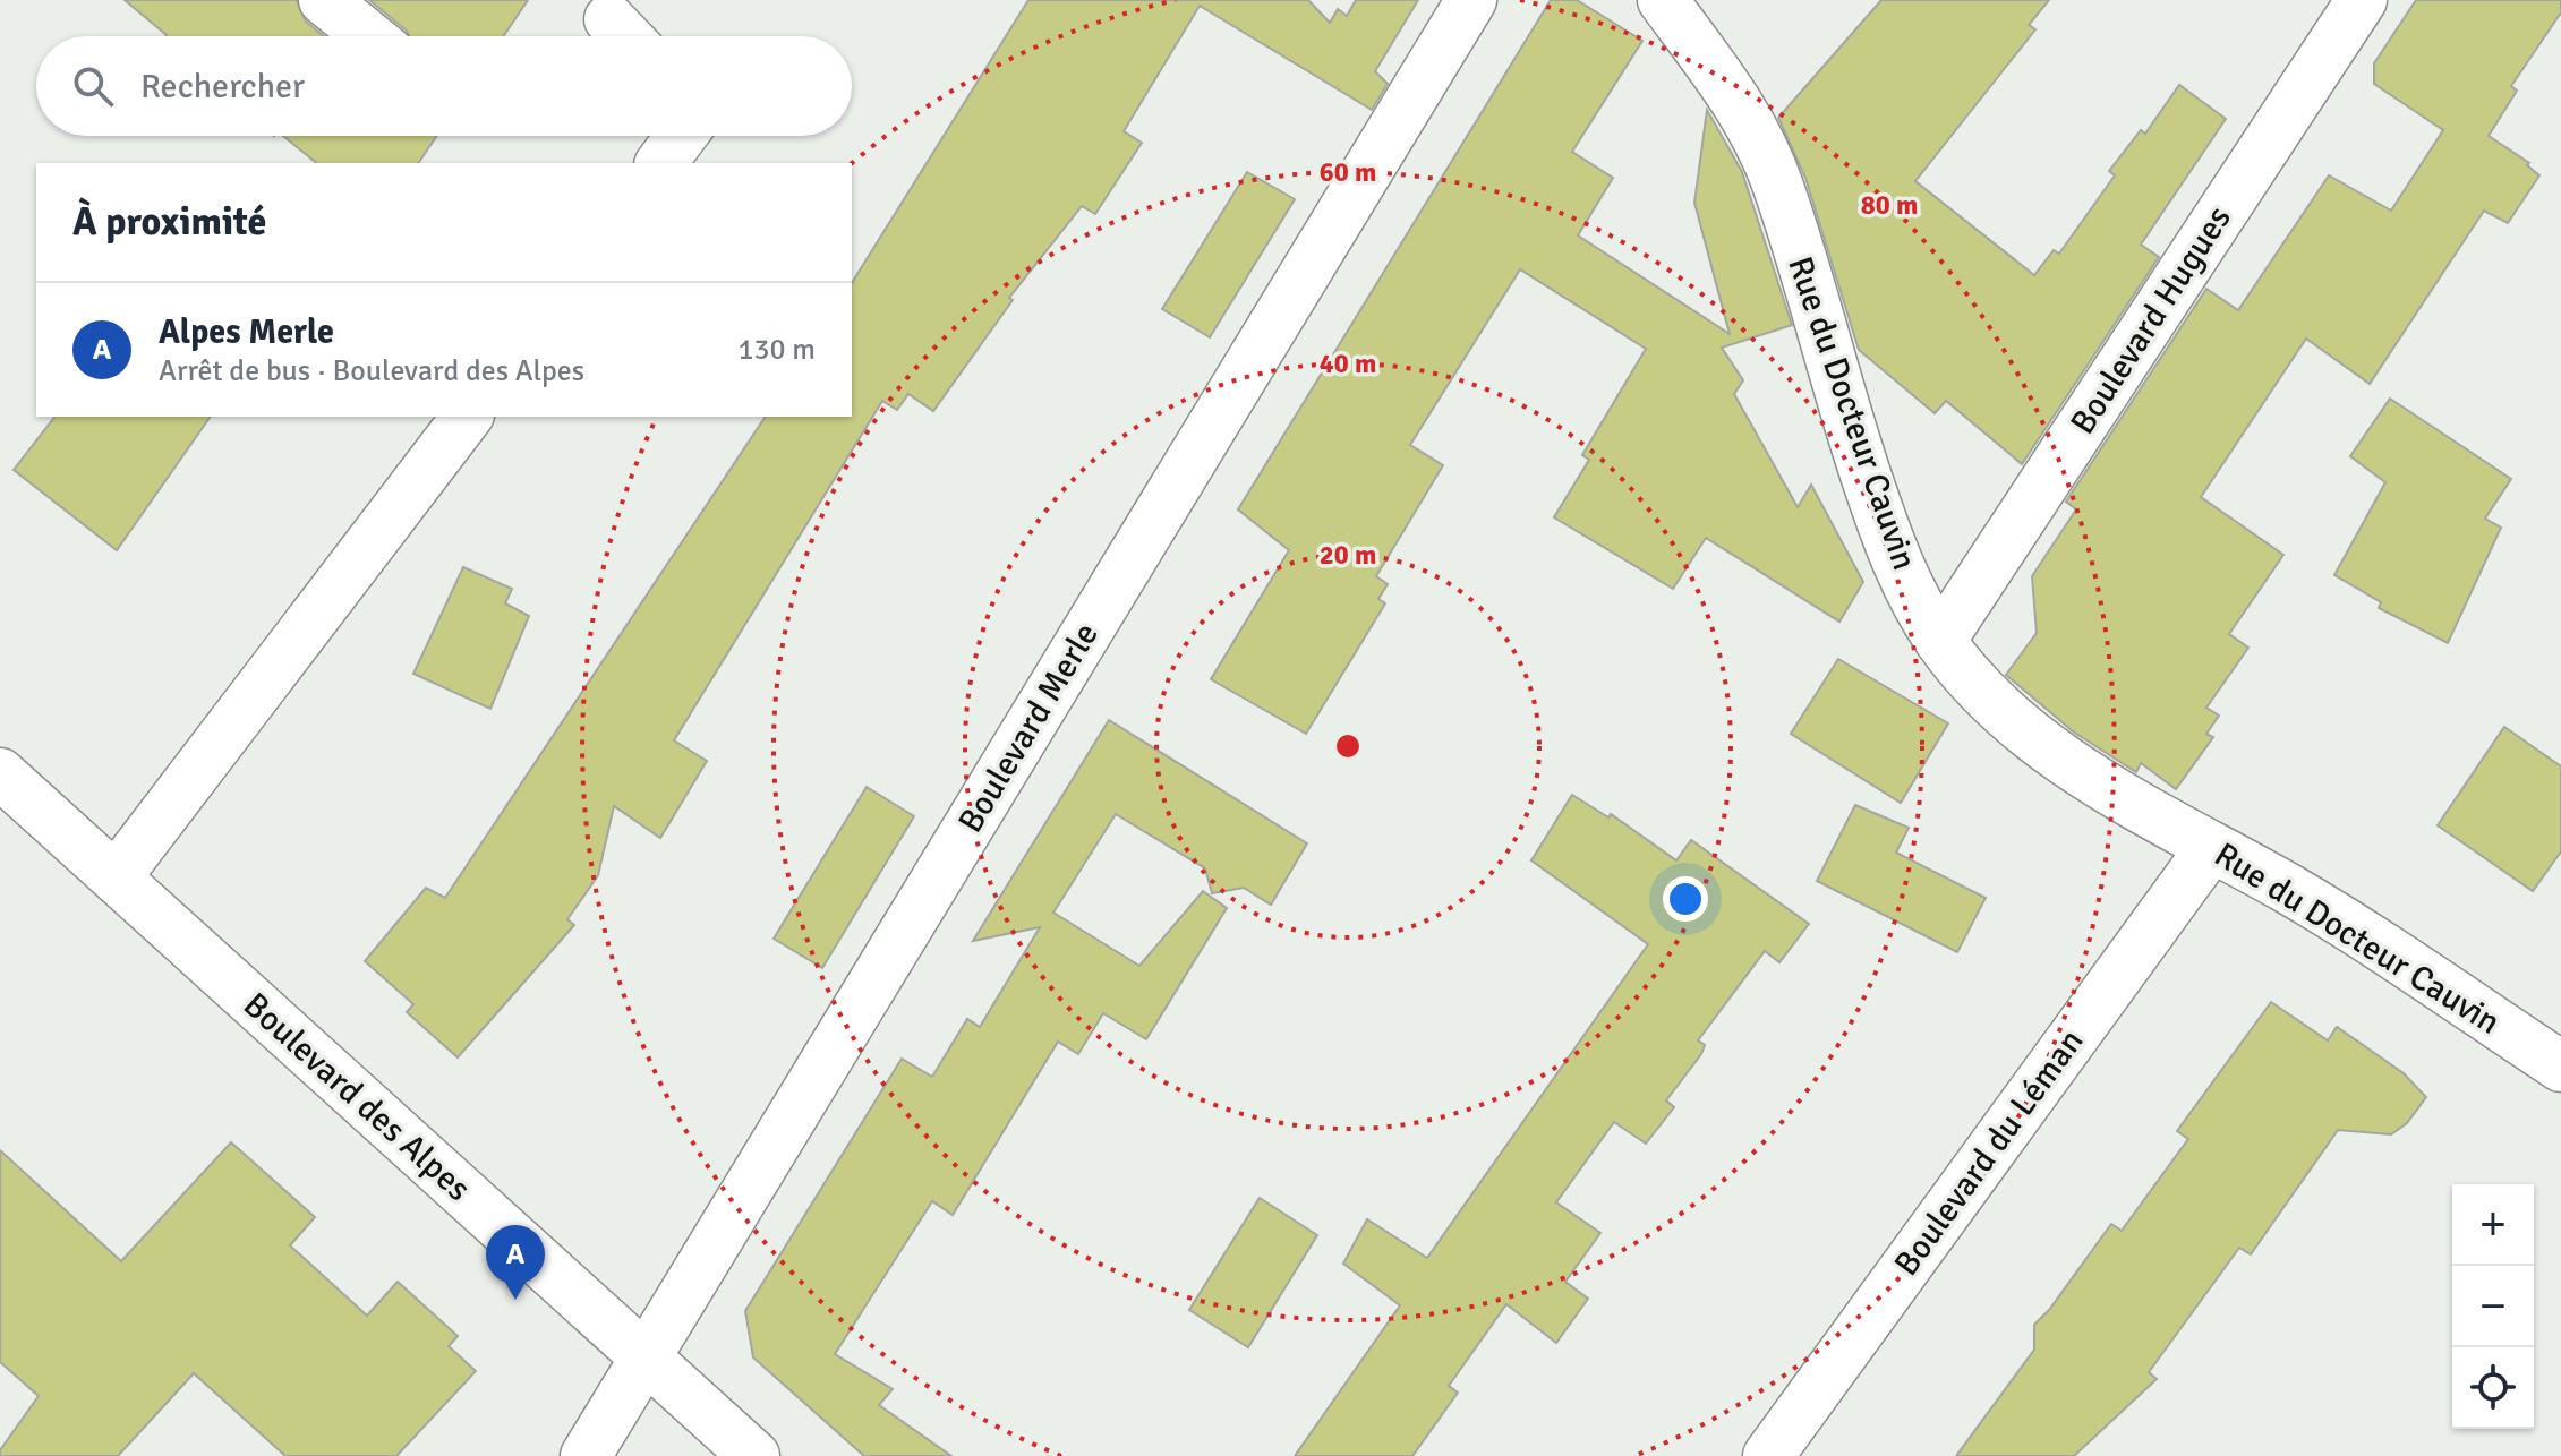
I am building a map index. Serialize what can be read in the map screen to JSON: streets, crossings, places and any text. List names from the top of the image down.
{
  "streets": {
    "street": [
      "Boulevard Hugues",
      "Rue du Docteur Cauvin",
      "Boulevard Merle",
      "Boulevard des Alpes",
      "Boulevard du Léman"
    ]
  },
  "crossings": [
    ["Boulevard Hugues", "Rue du Docteur Cauvin"],
    ["Rue du Docteur Cauvin", "Boulevard du Léman"],
    ["Boulevard Merle", "Boulevard des Alpes"]
  ],
  "page": {
    "search": "Rechercher",
    "heading": "À proximité",
    "list": [
      {
        "mark": "A",
        "name": "Alpes Merle",
        "note": "Arrêt de bus · Boulevard des Alpes",
        "value": "130 m"
      }
    ],
    "map_buttons": ["+", "−"],
    "pins": "A"
  },
  "rings": [
    "60 m",
    "80 m",
    "40 m",
    "20 m"
  ]
}
